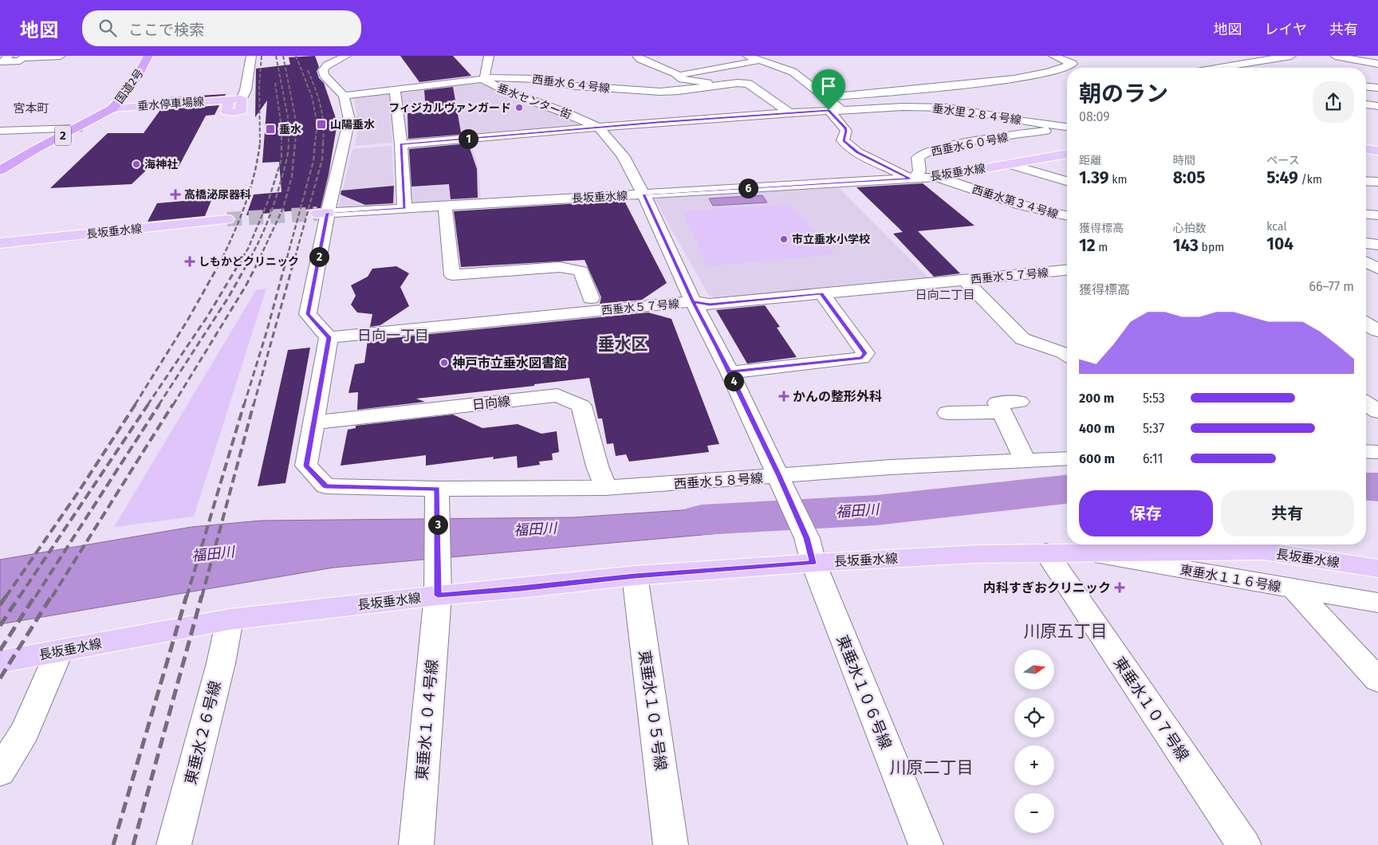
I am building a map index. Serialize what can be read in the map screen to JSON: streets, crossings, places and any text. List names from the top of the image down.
{
  "streets": {
    "highway": ["国道2号", "2"],
    "main road": ["垂水停車場線", "長坂垂水線"],
    "street": [
      "西垂水６４号線",
      "垂水センター街",
      "垂水里２８４号線",
      "西垂水６０号線",
      "西垂水第３４号線",
      "西垂水５７号線",
      "日向線",
      "西垂水５８号線",
      "東垂水１１６号線",
      "東垂水１０６号線",
      "東垂水１０７号線",
      "東垂水１０５号線",
      "東垂水１０４号線",
      "東垂水２６号線"
    ]
  },
  "crossings": [
    ["西垂水６４号線", "垂水センター街"],
    ["国道2号", "垂水停車場線"],
    ["垂水センター街", "垂水里２８４号線"],
    ["垂水センター街", "長坂垂水線"],
    ["垂水センター街", "西垂水５７号線"],
    ["垂水センター街", "東垂水１０６号線"],
    ["西垂水６０号線", "長坂垂水線"],
    ["長坂垂水線", "西垂水第３４号線"],
    ["長坂垂水線", "東垂水１１６号線"],
    ["長坂垂水線", "東垂水１０６号線"],
    ["長坂垂水線", "東垂水１０７号線"],
    ["長坂垂水線", "東垂水１０５号線"],
    ["長坂垂水線", "東垂水１０４号線"],
    ["長坂垂水線", "東垂水２６号線"],
    ["日向線", "西垂水５８号線"],
    ["西垂水５８号線", "東垂水１０６号線"],
    ["西垂水５８号線", "東垂水１０４号線"]
  ],
  "districts": [
    "宮本町",
    "日向二丁目",
    "日向一丁目",
    "垂水区",
    "川原五丁目",
    "川原二丁目"
  ],
  "water": ["福田川"],
  "places": {
    "other": [
      "フィジカルヴァンガード",
      "海神社",
      "市立垂水小学校",
      "神戸市立垂水図書館"
    ],
    "transit": ["山陽垂水", "垂水"],
    "health": [
      "高橋泌尿器科",
      "しもかどクリニック",
      "かんの整形外科",
      "内科すぎおクリニック"
    ]
  },
  "north": "right",
  "page": {
    "header": "地図",
    "search": "ここで検索",
    "nav": ["地図", "レイヤ", "共有"],
    "heading": ["朝のラン", "08:09"],
    "pins": [
      "1",
      "6",
      "2",
      "4",
      "3"
    ],
    "stats": [
      ["距離", "1.39 km"],
      ["時間", "8:05"],
      ["ペース", "5:49 /km"],
      ["獲得標高", "12 m"],
      ["心拍数", "143 bpm"],
      ["kcal", "104"]
    ],
    "chart": ["獲得標高", "66–77 m"],
    "list": [
      {
        "name": "200 m",
        "note": "5:53"
      },
      {
        "name": "400 m",
        "note": "5:37"
      },
      {
        "name": "600 m",
        "note": "6:11"
      }
    ],
    "buttons": ["保存", "共有"],
    "map_buttons": ["+", "−"]
  }
}
